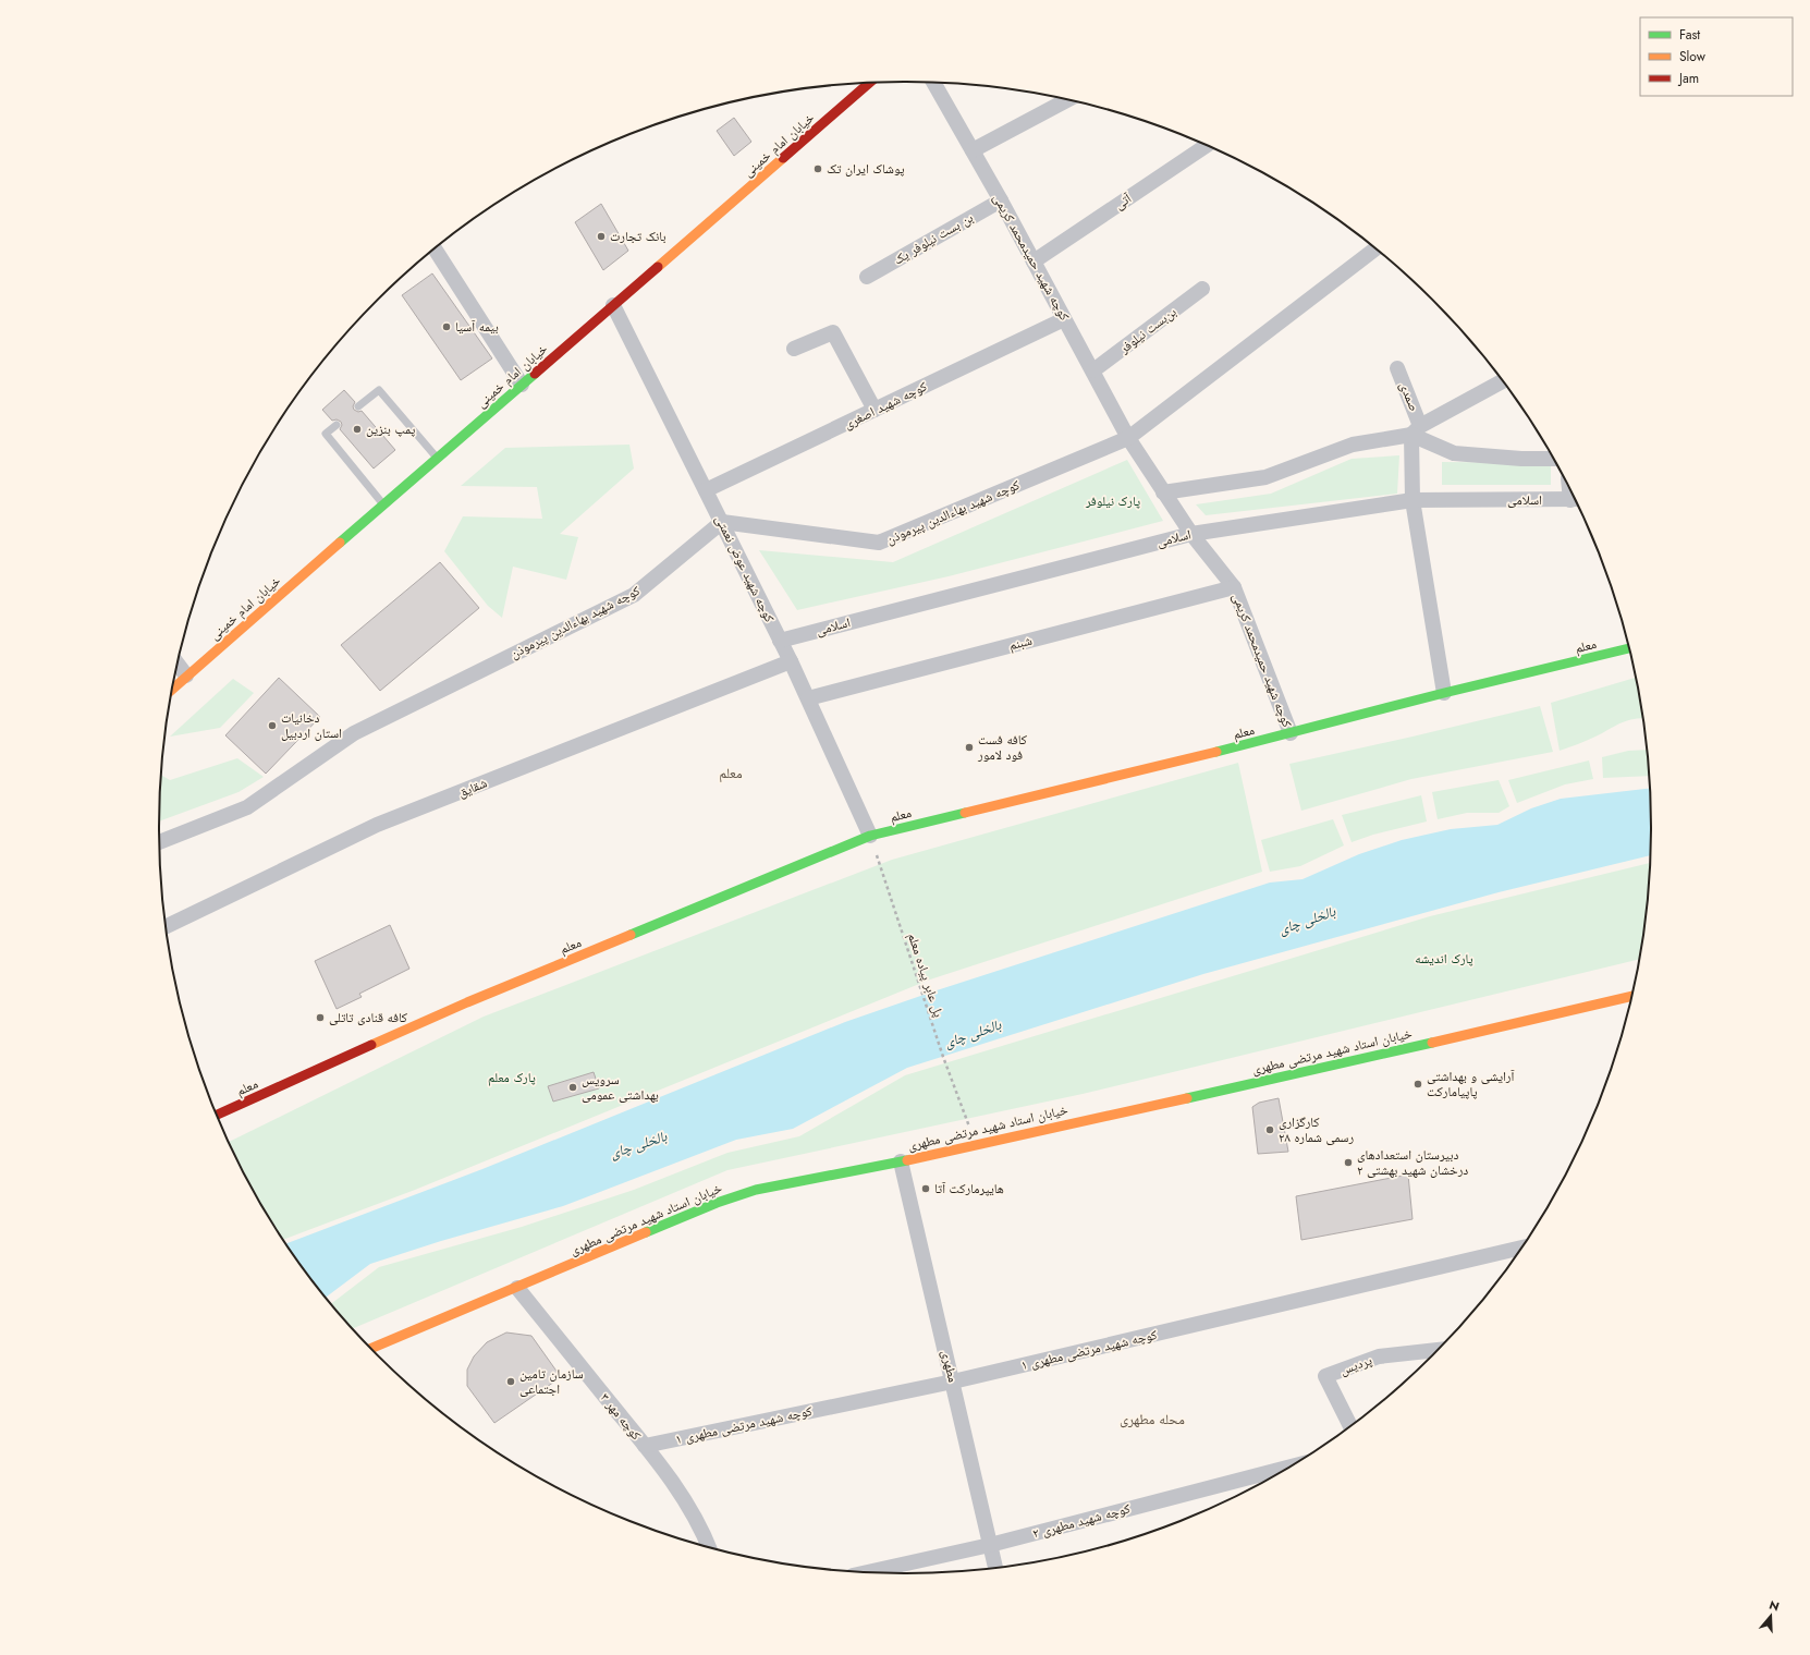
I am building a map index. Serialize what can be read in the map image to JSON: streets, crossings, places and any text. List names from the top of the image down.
{
  "streets": {
    "main road": ["خیابان امام خمینی", "معلم", "خیابان استاد شهید مرتضی مطهری"],
    "street": [
      "آتی",
      "بن بست نیلوفر یک",
      "کوچه شهید حمیدمحمد کریمی",
      "بن‌بست نیلوفر",
      "صمدی",
      "کوچه شهید اصغری",
      "اسلامی",
      "کوچه شهید بهاءالدین پیرموذن",
      "کوچه شهید عوض نعمتی",
      "شبنم",
      "شقایق",
      "کوچه شهید مرتضی مطهری ۱",
      "پردیس",
      "مطهری",
      "کوچه مهر ۳",
      "کوچه شهید مطهری ۲"
    ],
    "path": ["پل عابر پیاده معلم"]
  },
  "crossings": [
    ["خیابان امام خمینی", "کوچه شهید عوض نعمتی"],
    ["آتی", "کوچه شهید حمیدمحمد کریمی"],
    ["بن بست نیلوفر یک", "کوچه شهید حمیدمحمد کریمی"],
    ["کوچه شهید حمیدمحمد کریمی", "بن‌بست نیلوفر"],
    ["کوچه شهید حمیدمحمد کریمی", "کوچه شهید اصغری"],
    ["کوچه شهید حمیدمحمد کریمی", "اسلامی"],
    ["کوچه شهید حمیدمحمد کریمی", "کوچه شهید بهاءالدین پیرموذن"],
    ["کوچه شهید حمیدمحمد کریمی", "شبنم"],
    ["کوچه شهید حمیدمحمد کریمی", "معلم"],
    ["کوچه شهید اصغری", "کوچه شهید عوض نعمتی"],
    ["اسلامی", "کوچه شهید عوض نعمتی"],
    ["کوچه شهید بهاءالدین پیرموذن", "کوچه شهید عوض نعمتی"],
    ["کوچه شهید عوض نعمتی", "شبنم"],
    ["کوچه شهید عوض نعمتی", "معلم"],
    ["کوچه شهید عوض نعمتی", "شقایق"],
    ["کوچه شهید عوض نعمتی", "پل عابر پیاده معلم"],
    ["معلم", "پل عابر پیاده معلم"],
    ["پل عابر پیاده معلم", "خیابان استاد شهید مرتضی مطهری"],
    ["خیابان استاد شهید مرتضی مطهری", "مطهری"],
    ["خیابان استاد شهید مرتضی مطهری", "کوچه مهر ۳"],
    ["کوچه شهید مرتضی مطهری ۱", "مطهری"],
    ["کوچه شهید مرتضی مطهری ۱", "کوچه مهر ۳"],
    ["مطهری", "کوچه شهید مطهری ۲"]
  ],
  "districts": ["معلم", "محله مطهری"],
  "water": ["بالخلی چای"],
  "parks": ["پارک نیلوفر", "پارک اندیشه", "پارک معلم"],
  "places": [
    "پوشاک ایران تک",
    "بانک تجارت",
    "بیمه آسیا",
    "پمپ بنزین",
    "دخانیات استان اردبیل",
    "کافه فست فود لامور",
    "کافه قنادی تاتلی",
    "آرایشی و بهداشتی پاپیامارکت",
    "سرویس بهداشتی عمومی",
    "کارگزاری رسمی شماره ۲۸",
    "دبیرستان استعدادهای درخشان شهید بهشتی ۲",
    "هایپرمارکت آتا",
    "سازمان تامین اجتماعی"
  ],
  "legend": ["Fast", "Slow", "Jam"],
  "north": "top"
}
